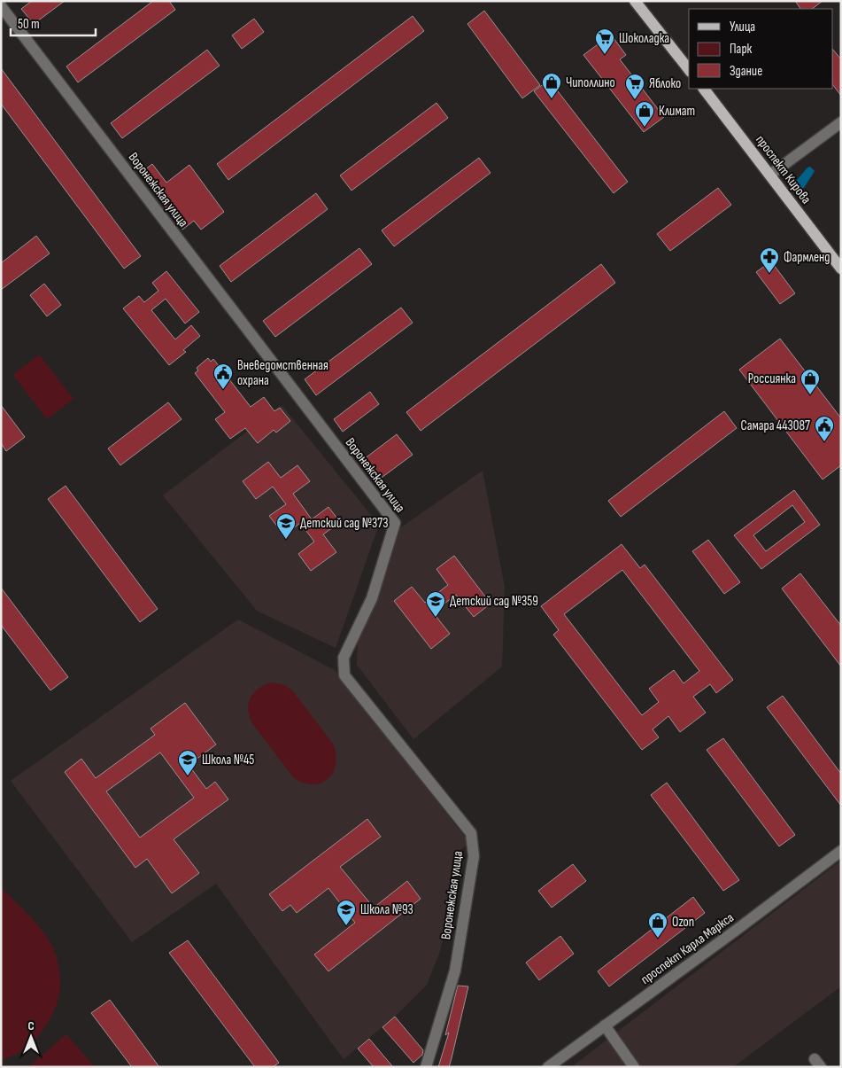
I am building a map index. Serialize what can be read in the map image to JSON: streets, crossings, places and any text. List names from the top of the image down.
{
  "streets": {
    "main road": ["проспект Кирова"],
    "street": ["Воронежская улица", "проспект Карла Маркса"]
  },
  "places": {
    "supermarket": ["Шоколадка", "Яблоко"],
    "shop": [
      "Чиполлино",
      "Климат",
      "Россиянка",
      "Ozon"
    ],
    "pharmacy": ["Фармленд"],
    "public building": ["Вневедомственная охрана", "Самара 443087"],
    "school or university": [
      "Детский сад №373",
      "Детский сад №359",
      "Школа №45",
      "Школа №93"
    ]
  },
  "legend": ["Улица", "Парк", "Здание"],
  "scale_bar": "50 m",
  "north": "top"
}
